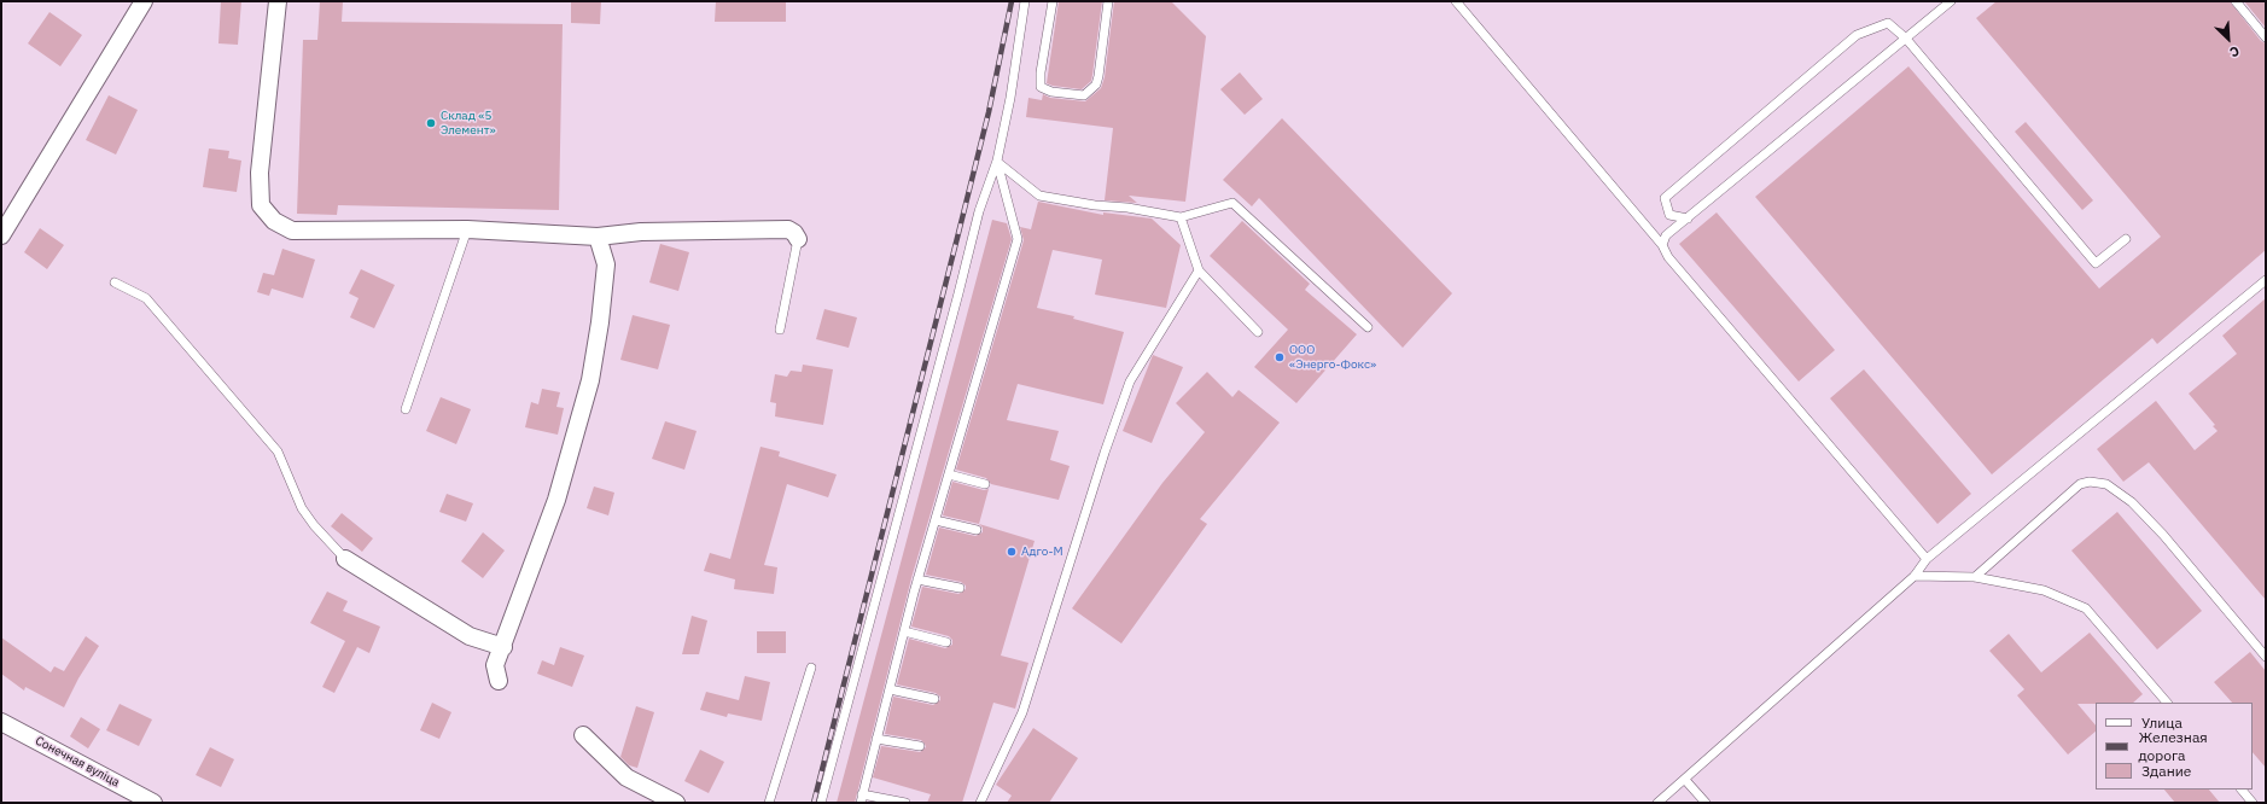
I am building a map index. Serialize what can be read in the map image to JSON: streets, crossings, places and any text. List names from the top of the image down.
{
  "streets": {
    "street": ["Сонечная вуліца"]
  },
  "places": ["Склад «5 Элемент»", "ООО «Энерго-Фокс»", "Адго-М"],
  "legend": ["Улица", "Железная дорога", "Здание"],
  "north": "bottom right"
}
